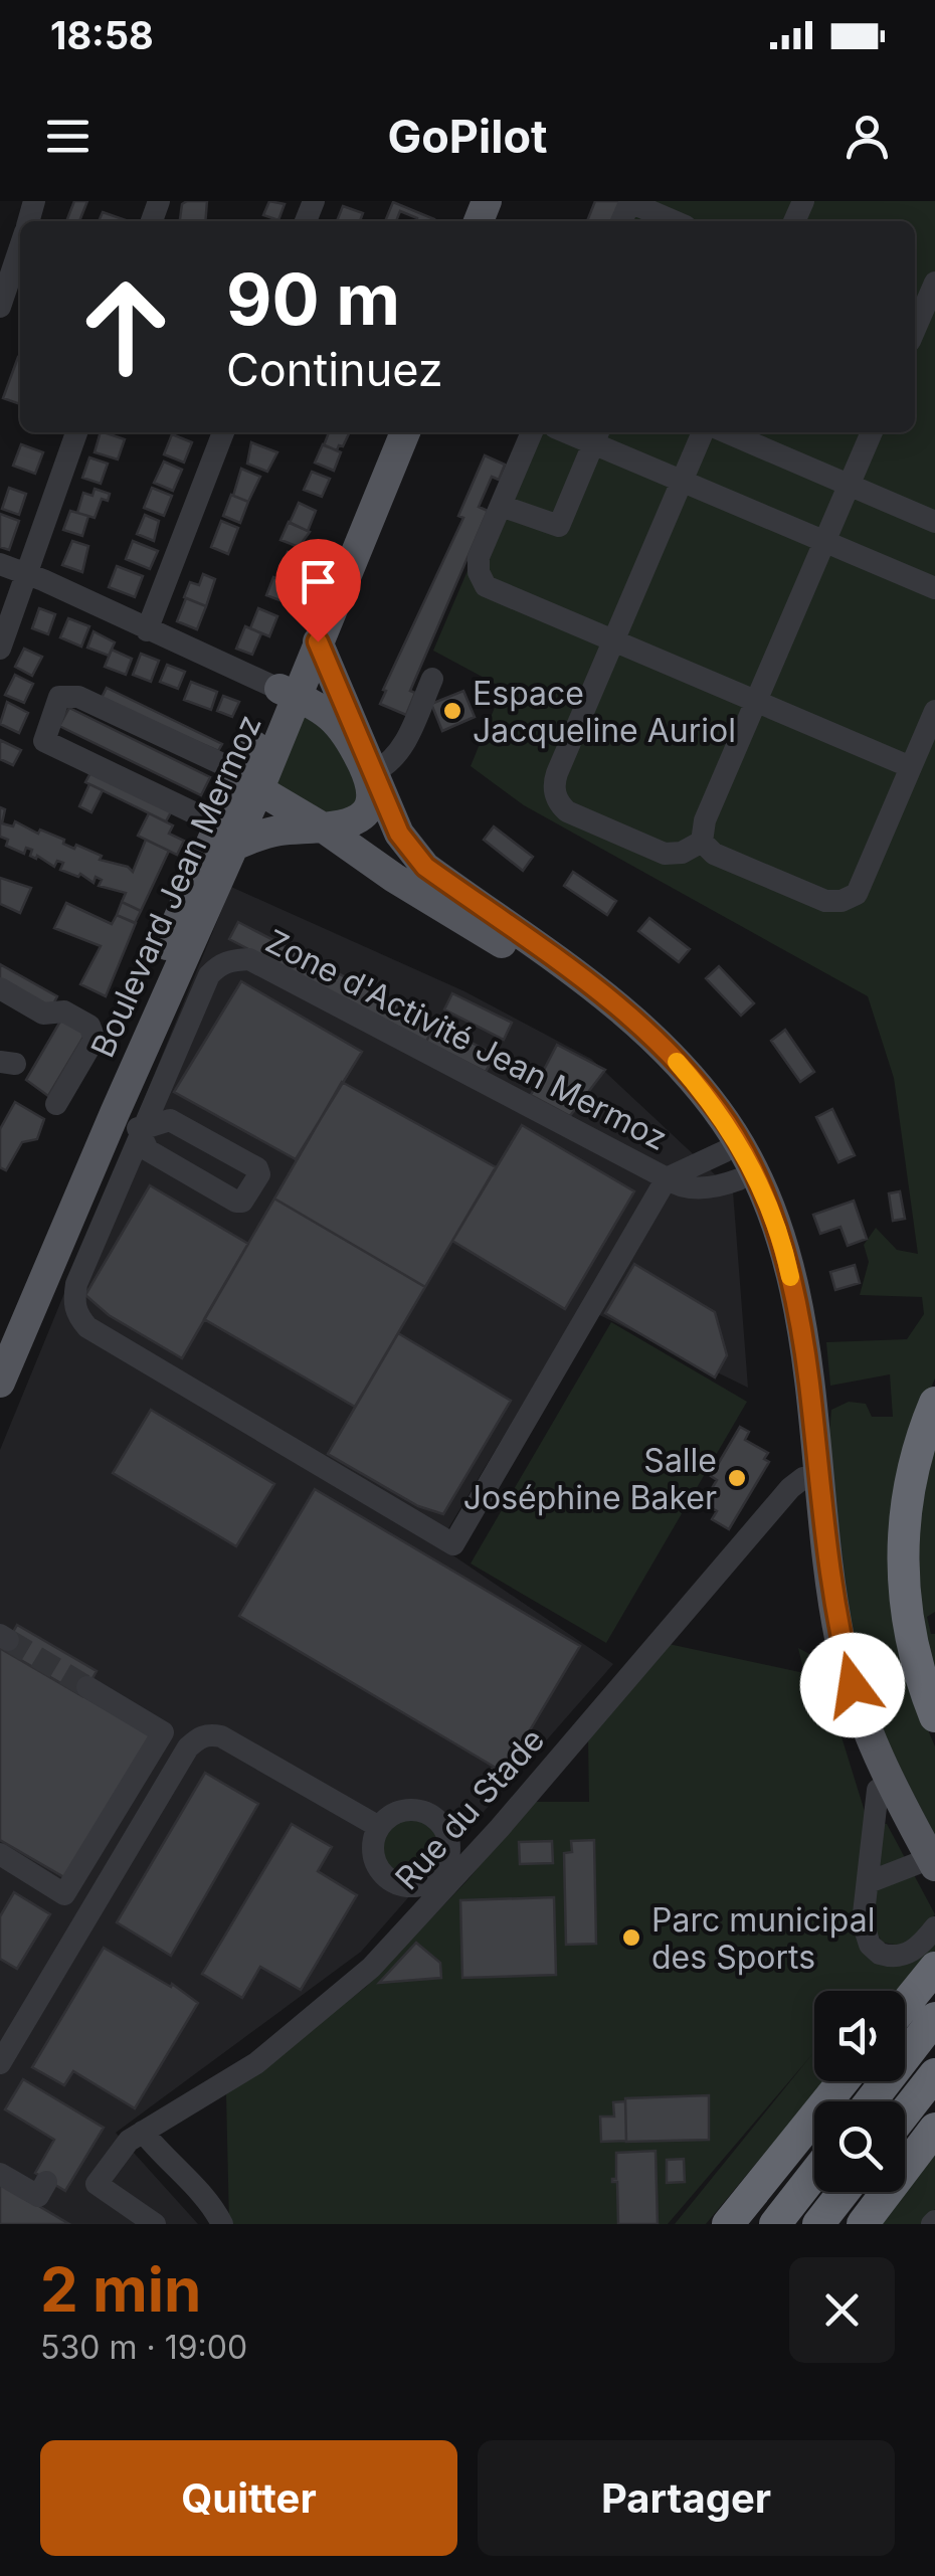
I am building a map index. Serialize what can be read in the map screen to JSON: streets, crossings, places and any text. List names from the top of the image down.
{
  "streets": {
    "main road": ["Boulevard Jean Mermoz"],
    "street": ["Zone d'Activité Jean Mermoz", "Rue du Stade"]
  },
  "crossings": [
    ["Boulevard Jean Mermoz", "Zone d'Activité Jean Mermoz"]
  ],
  "places": ["Espace Jacqueline Auriol", "Salle Joséphine Baker", "Parc municipal des Sports"],
  "page": {
    "status": "18:58",
    "header": "GoPilot",
    "turn": ["90 m", "Continuez"],
    "heading": ["2 min", "530 m · 19:00"],
    "buttons": ["Quitter", "Partager"]
  }
}
